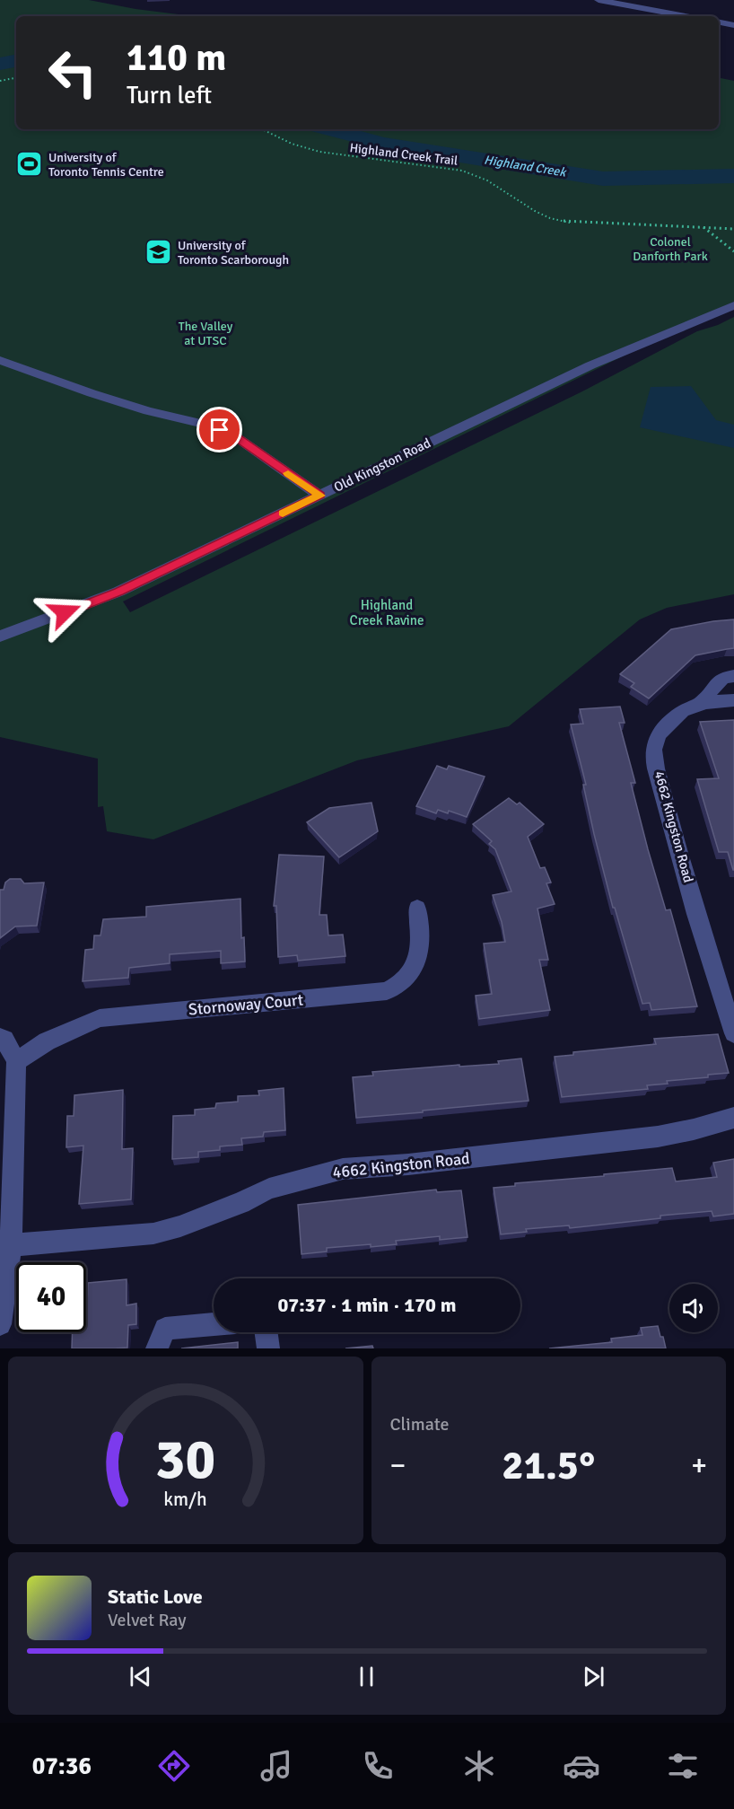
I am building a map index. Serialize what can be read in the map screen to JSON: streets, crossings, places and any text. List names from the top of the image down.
{
  "streets": {
    "street": ["Old Kingston Road", "4662 Kingston Road", "Stornoway Court"],
    "path": ["Highland Creek Trail"]
  },
  "water": ["Highland Creek"],
  "parks": ["Colonel Danforth Park", "The Valley at UTSC", "Highland Creek Ravine"],
  "places": {
    "sports": ["University of Toronto Tennis Centre"],
    "school or university": ["University of Toronto Scarborough"]
  },
  "page": {
    "turn": ["110 m", "Turn left"],
    "limit": "40",
    "trip": "07:37 · 1 min · 170 m",
    "tile": "Climate",
    "heat": ["−", "21.5°", "+"],
    "song": ["Static Love", "Velvet Ray"],
    "tabs": "07:36",
    "gauge": ["30", "km/h"]
  }
}
